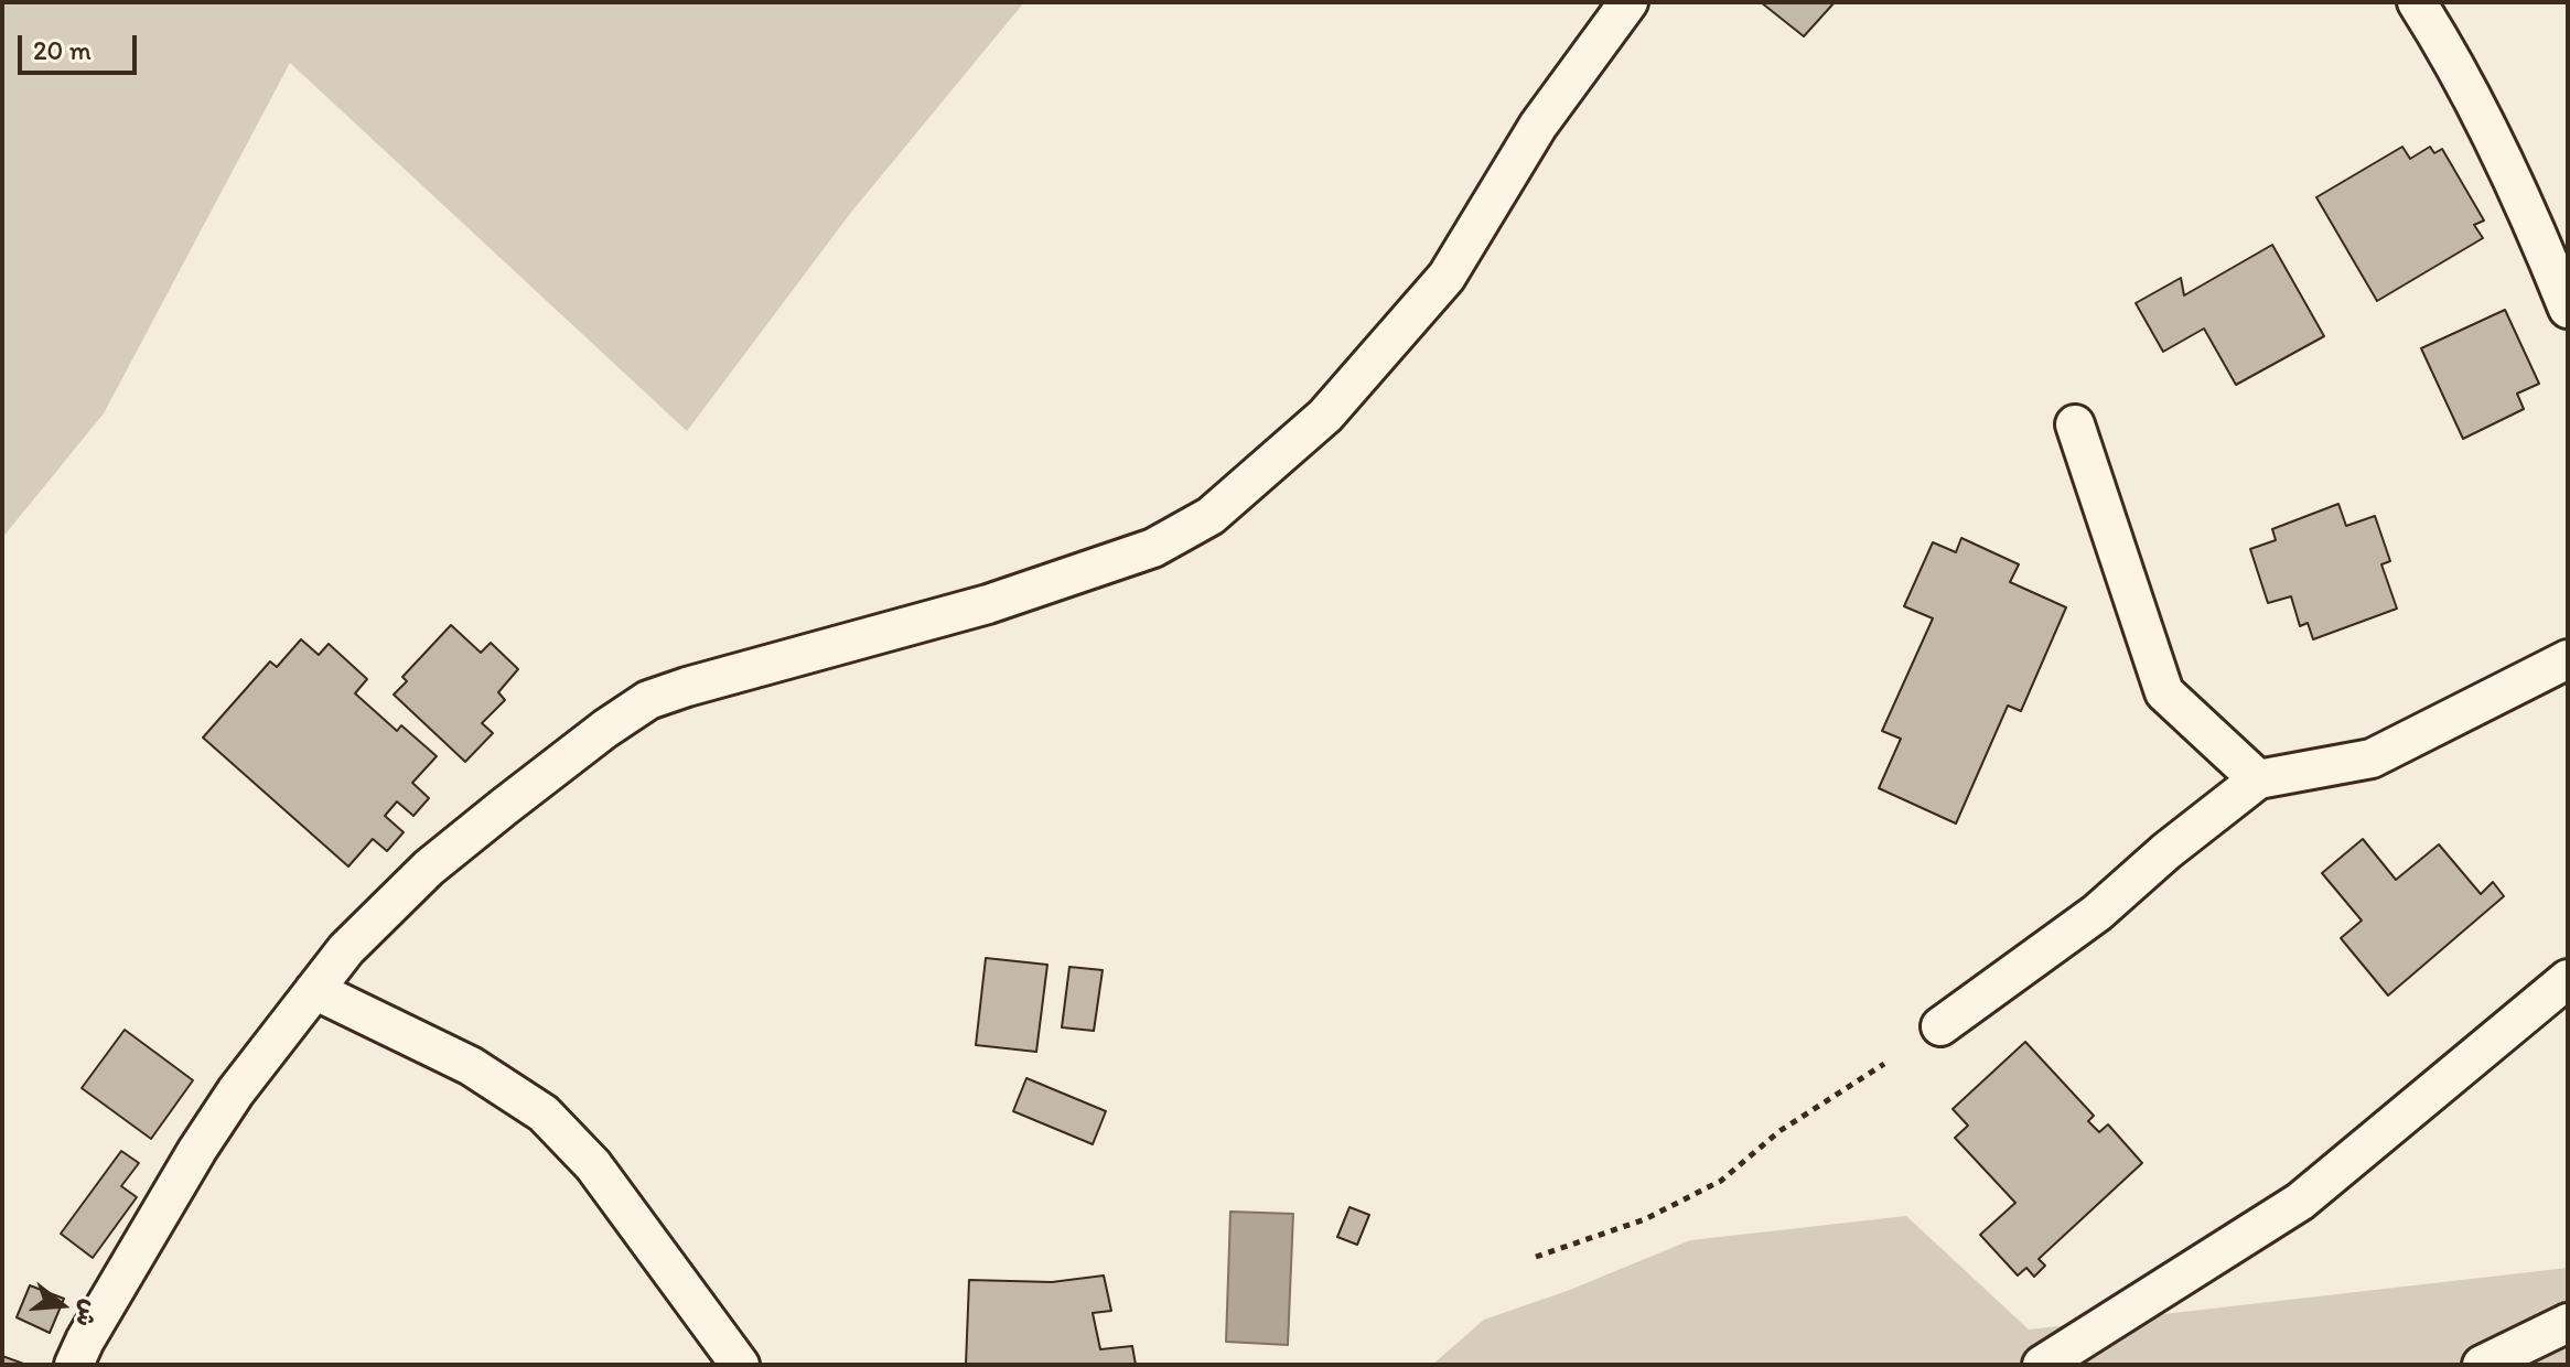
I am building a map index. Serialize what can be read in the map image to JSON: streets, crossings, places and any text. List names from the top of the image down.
{
  "scale_bar": "20 m",
  "north": "right"
}
